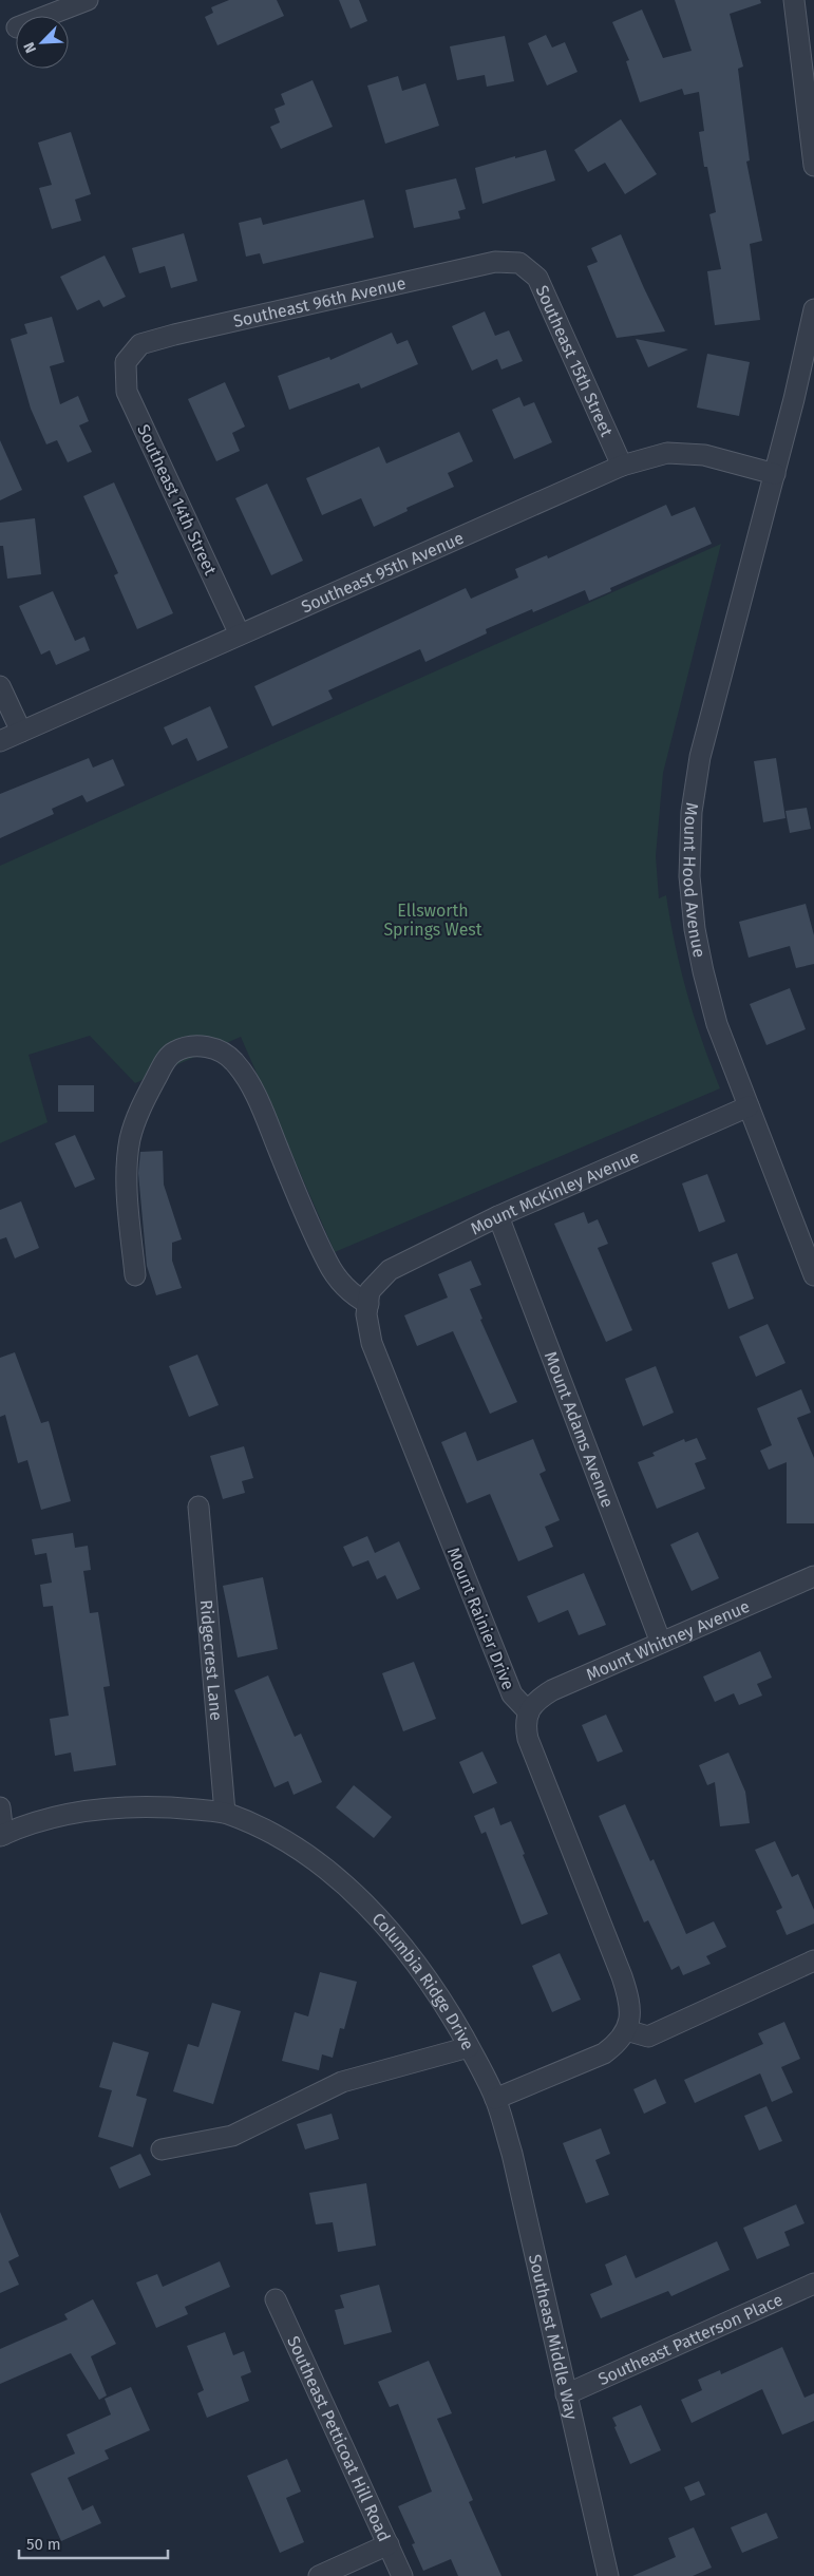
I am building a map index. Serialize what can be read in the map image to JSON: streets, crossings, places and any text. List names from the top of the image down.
{
  "streets": {
    "street": [
      "Southeast 96th Avenue",
      "Southeast 15th Street",
      "Southeast 14th Street",
      "Southeast 95th Avenue",
      "Mount Hood Avenue",
      "Mount McKinley Avenue",
      "Mount Adams Avenue",
      "Mount Rainier Drive",
      "Mount Whitney Avenue",
      "Ridgecrest Lane",
      "Columbia Ridge Drive",
      "Southeast Middle Way",
      "Southeast Patterson Place",
      "Southeast Petticoat Hill Road"
    ]
  },
  "crossings": [
    ["Southeast 96th Avenue", "Southeast 15th Street"],
    ["Southeast 96th Avenue", "Southeast 14th Street"],
    ["Southeast 15th Street", "Southeast 95th Avenue"],
    ["Southeast 14th Street", "Southeast 95th Avenue"],
    ["Southeast 95th Avenue", "Mount Hood Avenue"],
    ["Mount Hood Avenue", "Mount McKinley Avenue"],
    ["Mount McKinley Avenue", "Mount Adams Avenue"],
    ["Mount McKinley Avenue", "Mount Rainier Drive"],
    ["Mount Adams Avenue", "Mount Whitney Avenue"],
    ["Mount Rainier Drive", "Mount Whitney Avenue"],
    ["Ridgecrest Lane", "Columbia Ridge Drive"],
    ["Columbia Ridge Drive", "Southeast Middle Way"],
    ["Southeast Middle Way", "Southeast Patterson Place"]
  ],
  "parks": ["Ellsworth Springs West"],
  "scale_bar": "50 m",
  "north": "bottom left"
}
